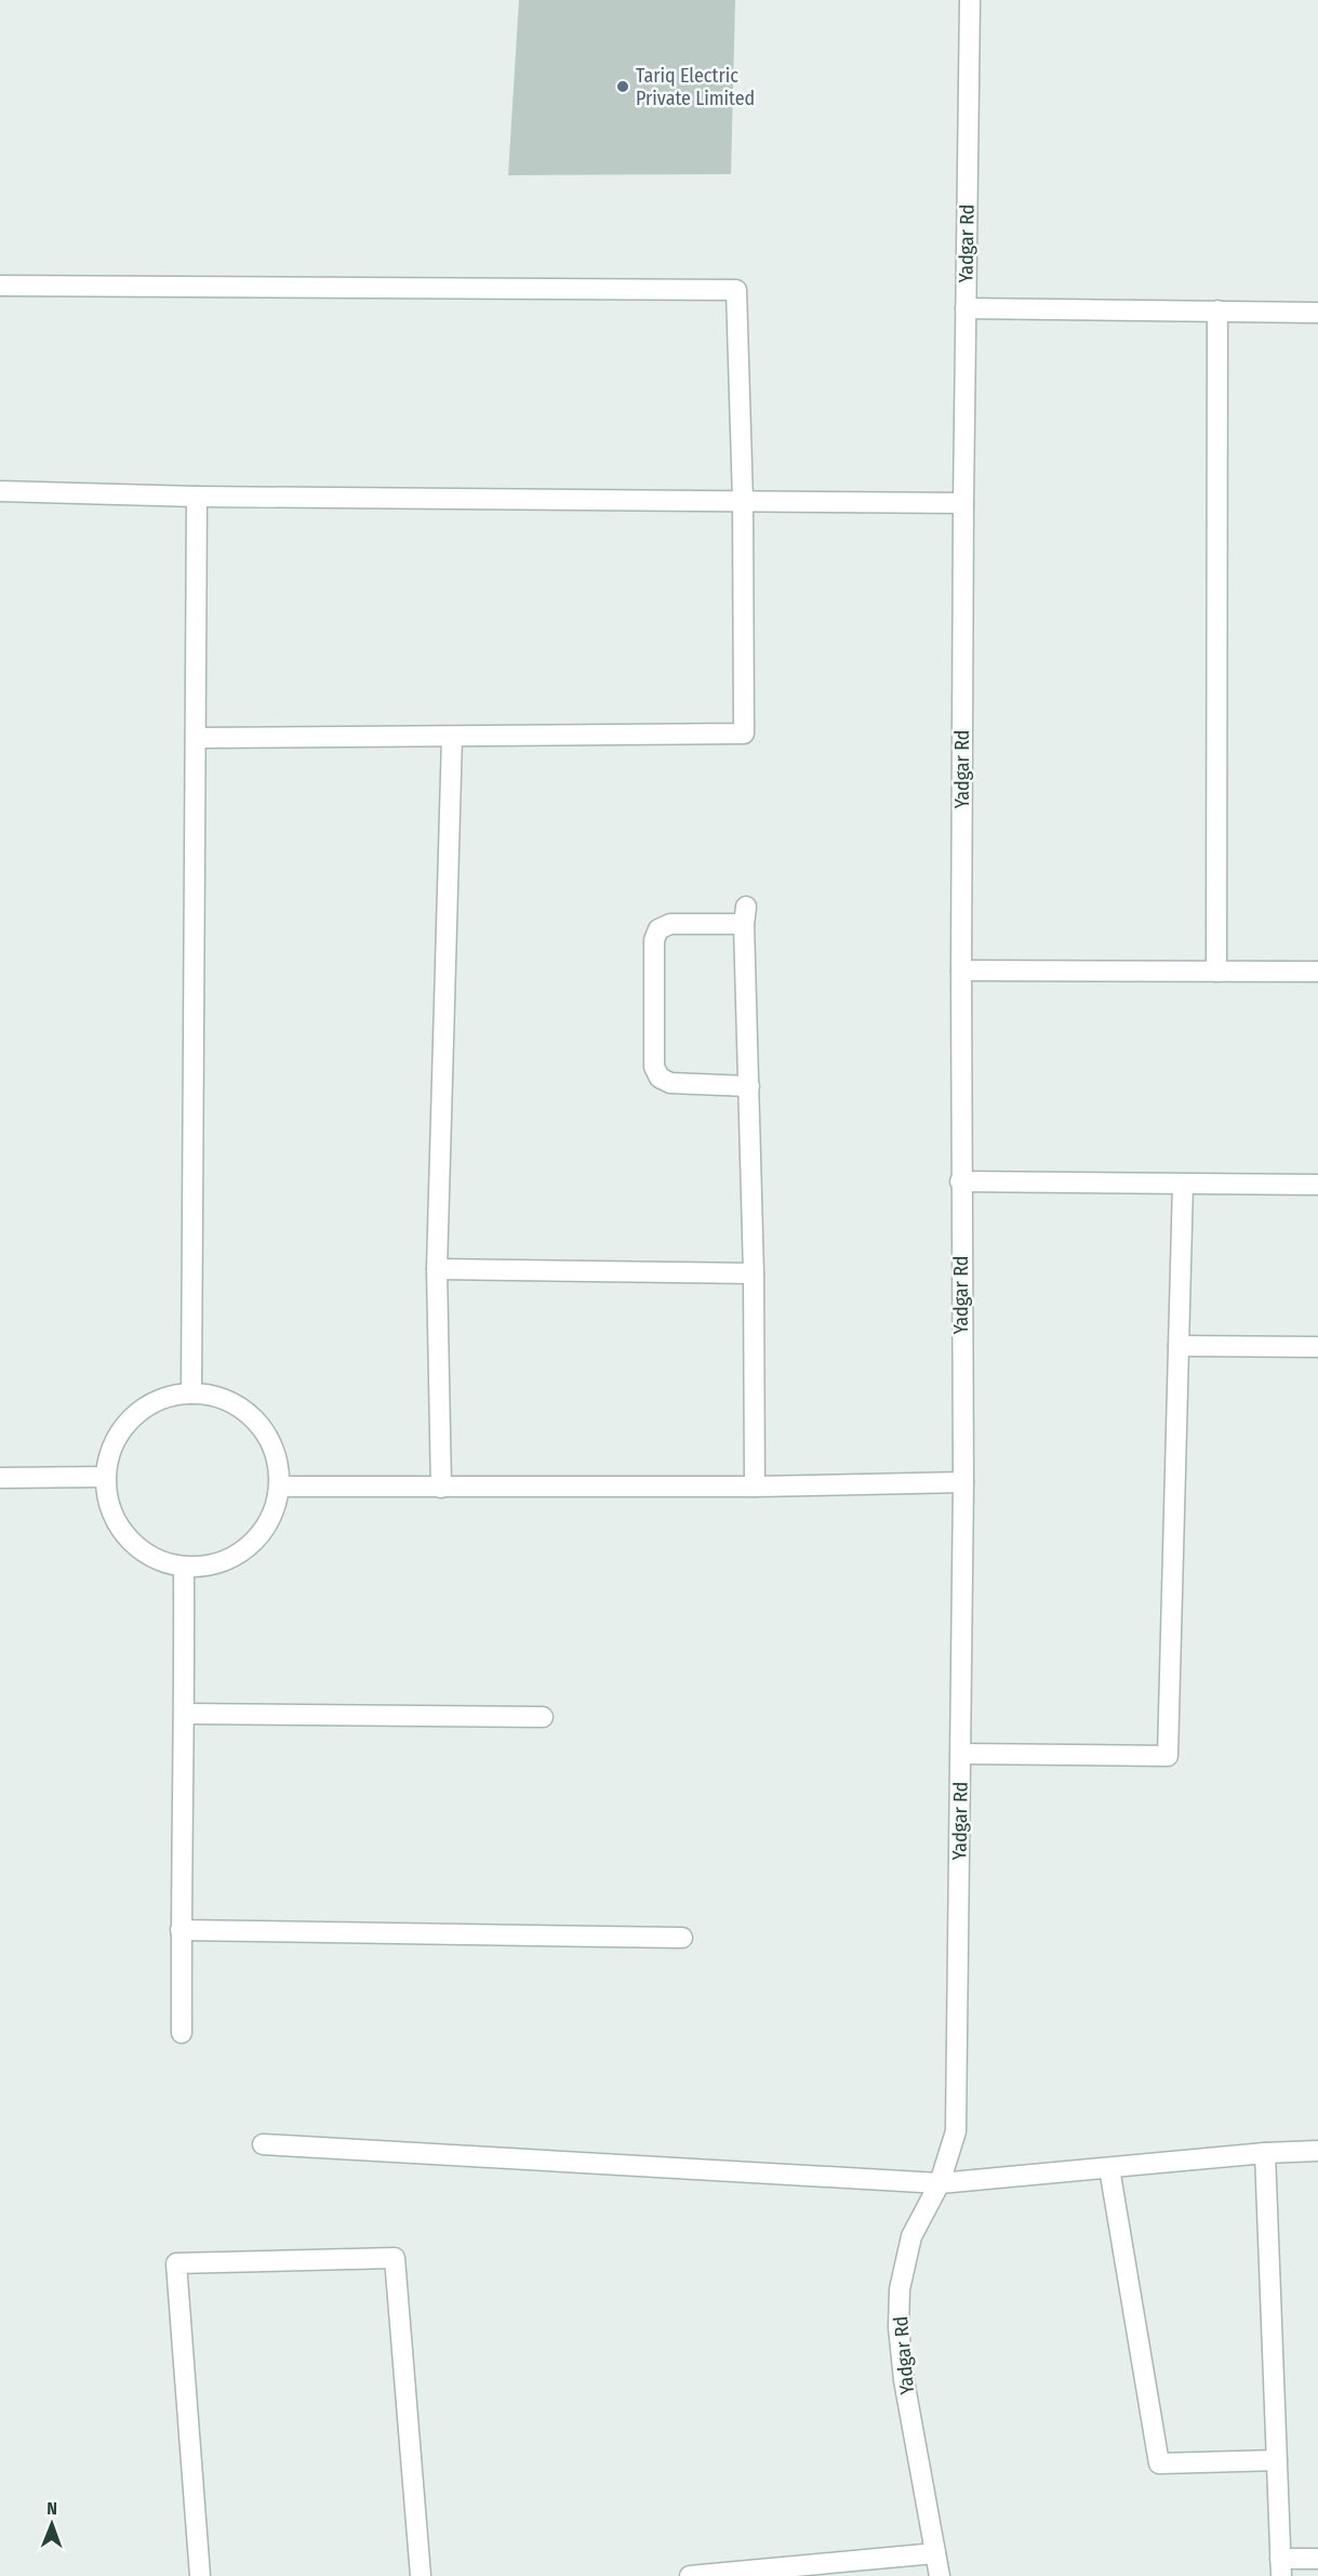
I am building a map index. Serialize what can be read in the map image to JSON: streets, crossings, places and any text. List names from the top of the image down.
{
  "streets": {
    "street": ["Yadgar Rd"]
  },
  "places": ["Tariq Electric Private Limited"],
  "north": "top"
}
